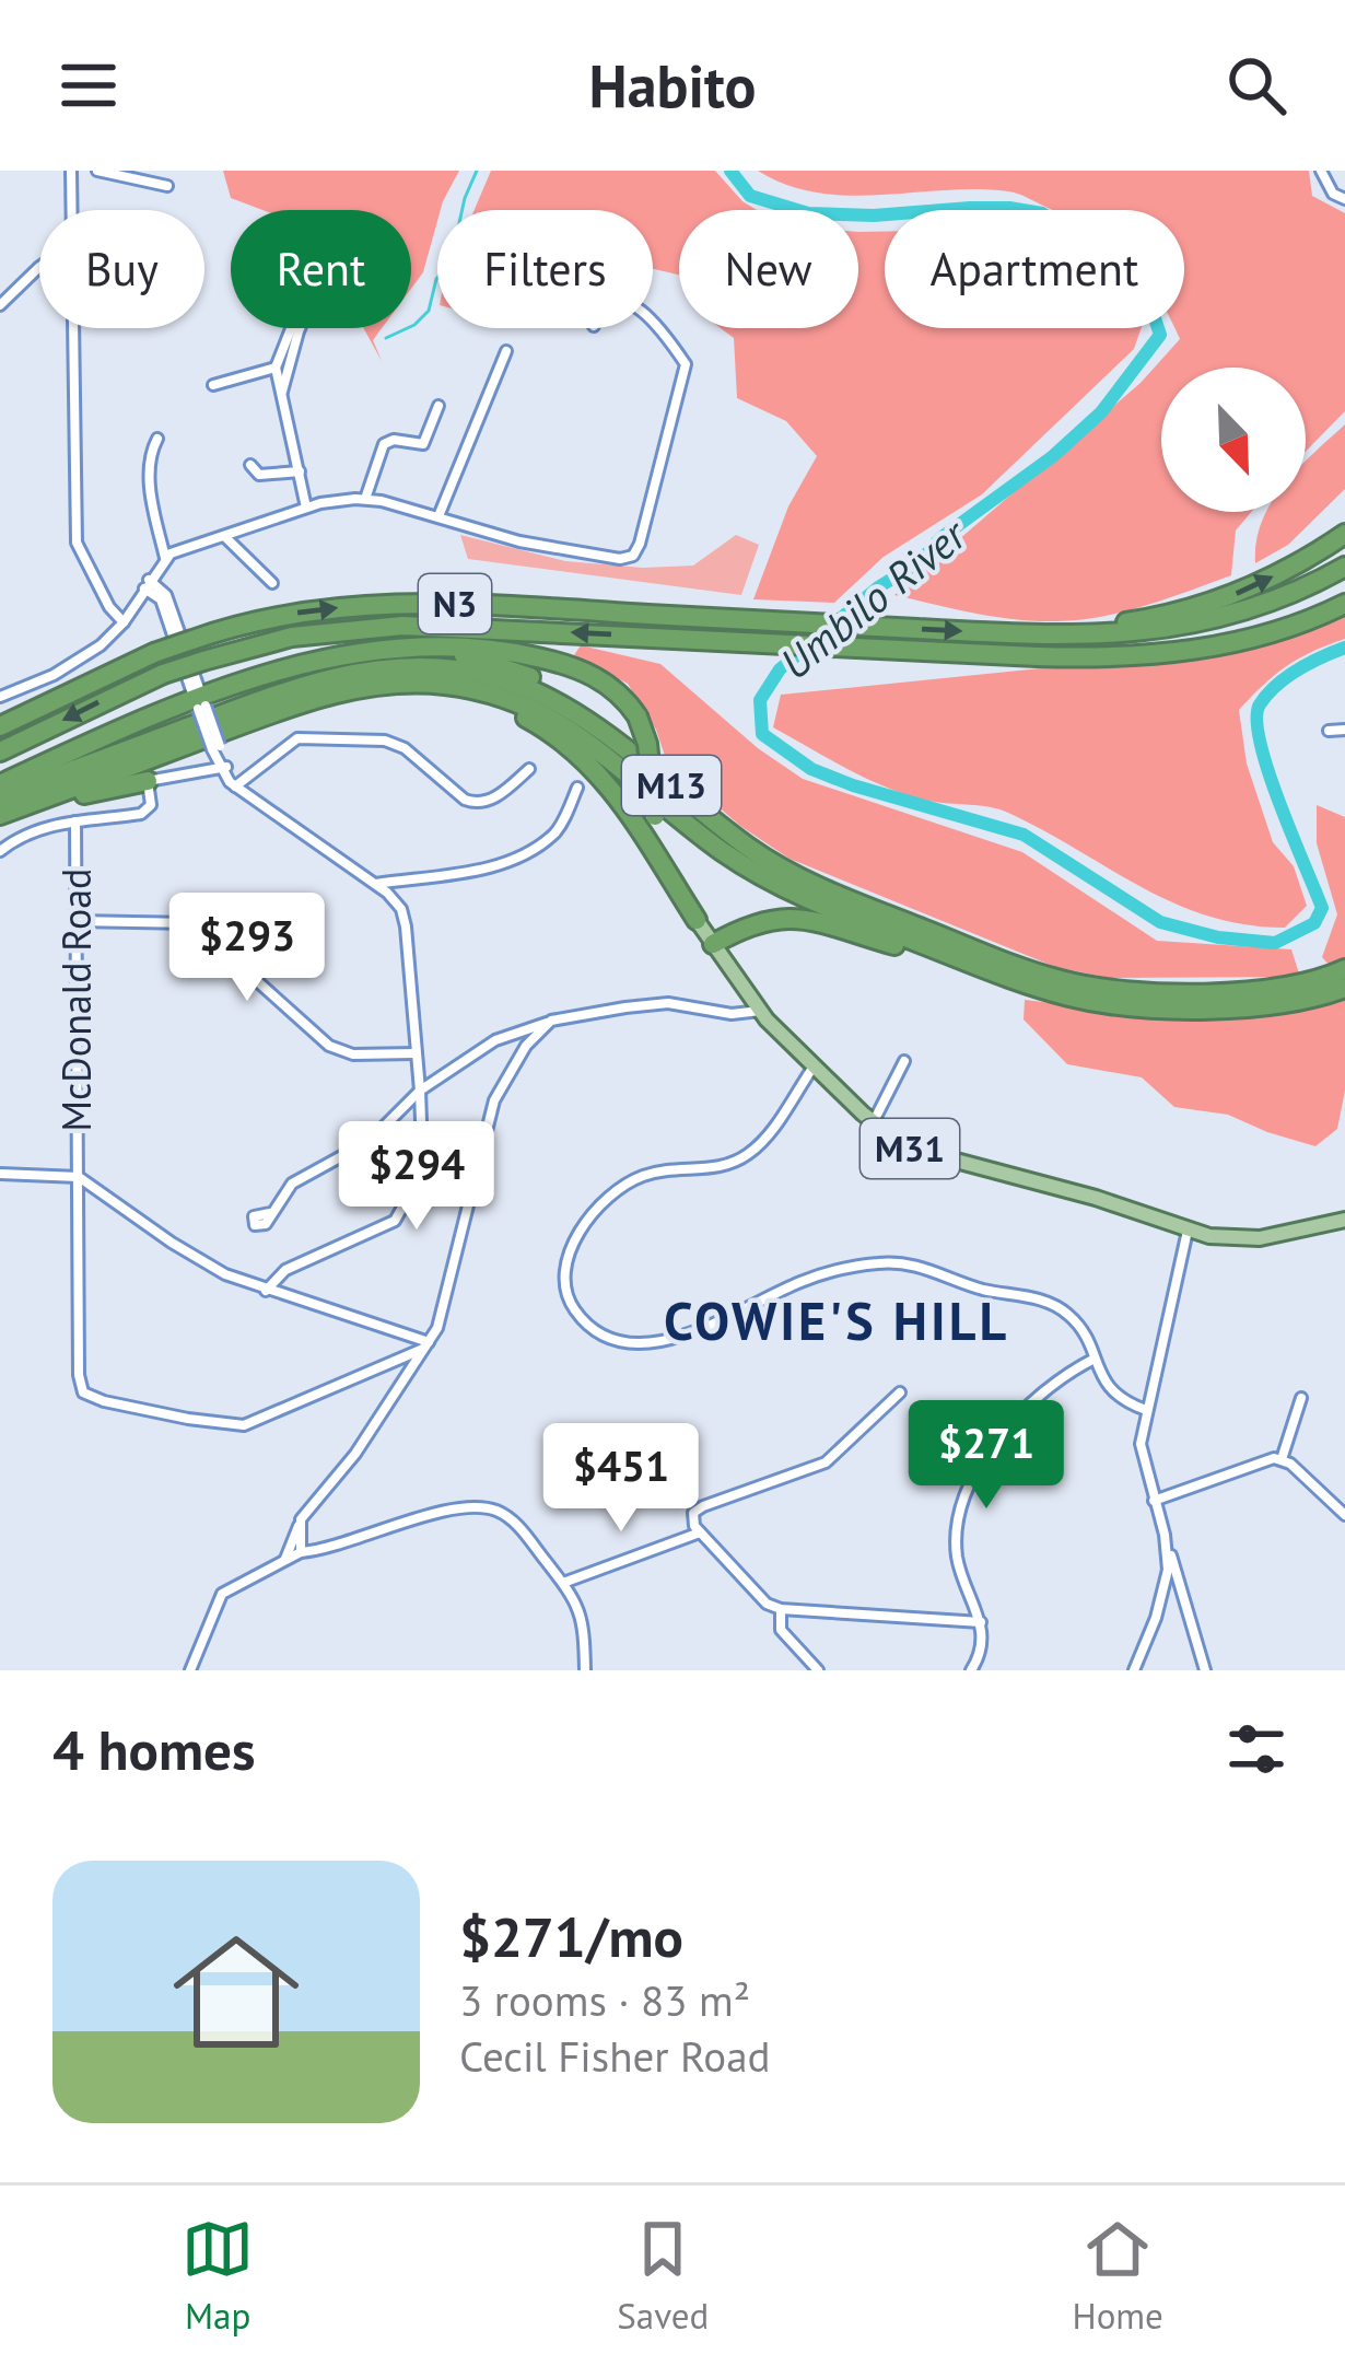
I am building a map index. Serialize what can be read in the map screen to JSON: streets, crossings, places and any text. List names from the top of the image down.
{
  "streets": {
    "highway": ["N3", "M13"],
    "main road": ["M31"],
    "street": ["McDonald Road"]
  },
  "districts": ["COWIE'S HILL"],
  "water": ["Umbilo River"],
  "north": "bottom right",
  "page": {
    "header": "Habito",
    "chip": [
      "Buy",
      "Rent",
      "Filters",
      "New",
      "Apartment"
    ],
    "price": [
      "$293",
      "$294",
      "$271",
      "$451"
    ],
    "heading": "4 homes",
    "list": [
      {
        "name": "$271/mo",
        "note": "3 rooms · 83 m² · Cecil Fisher Road"
      }
    ],
    "tabs": ["Map", "Saved", "Home"]
  }
}
